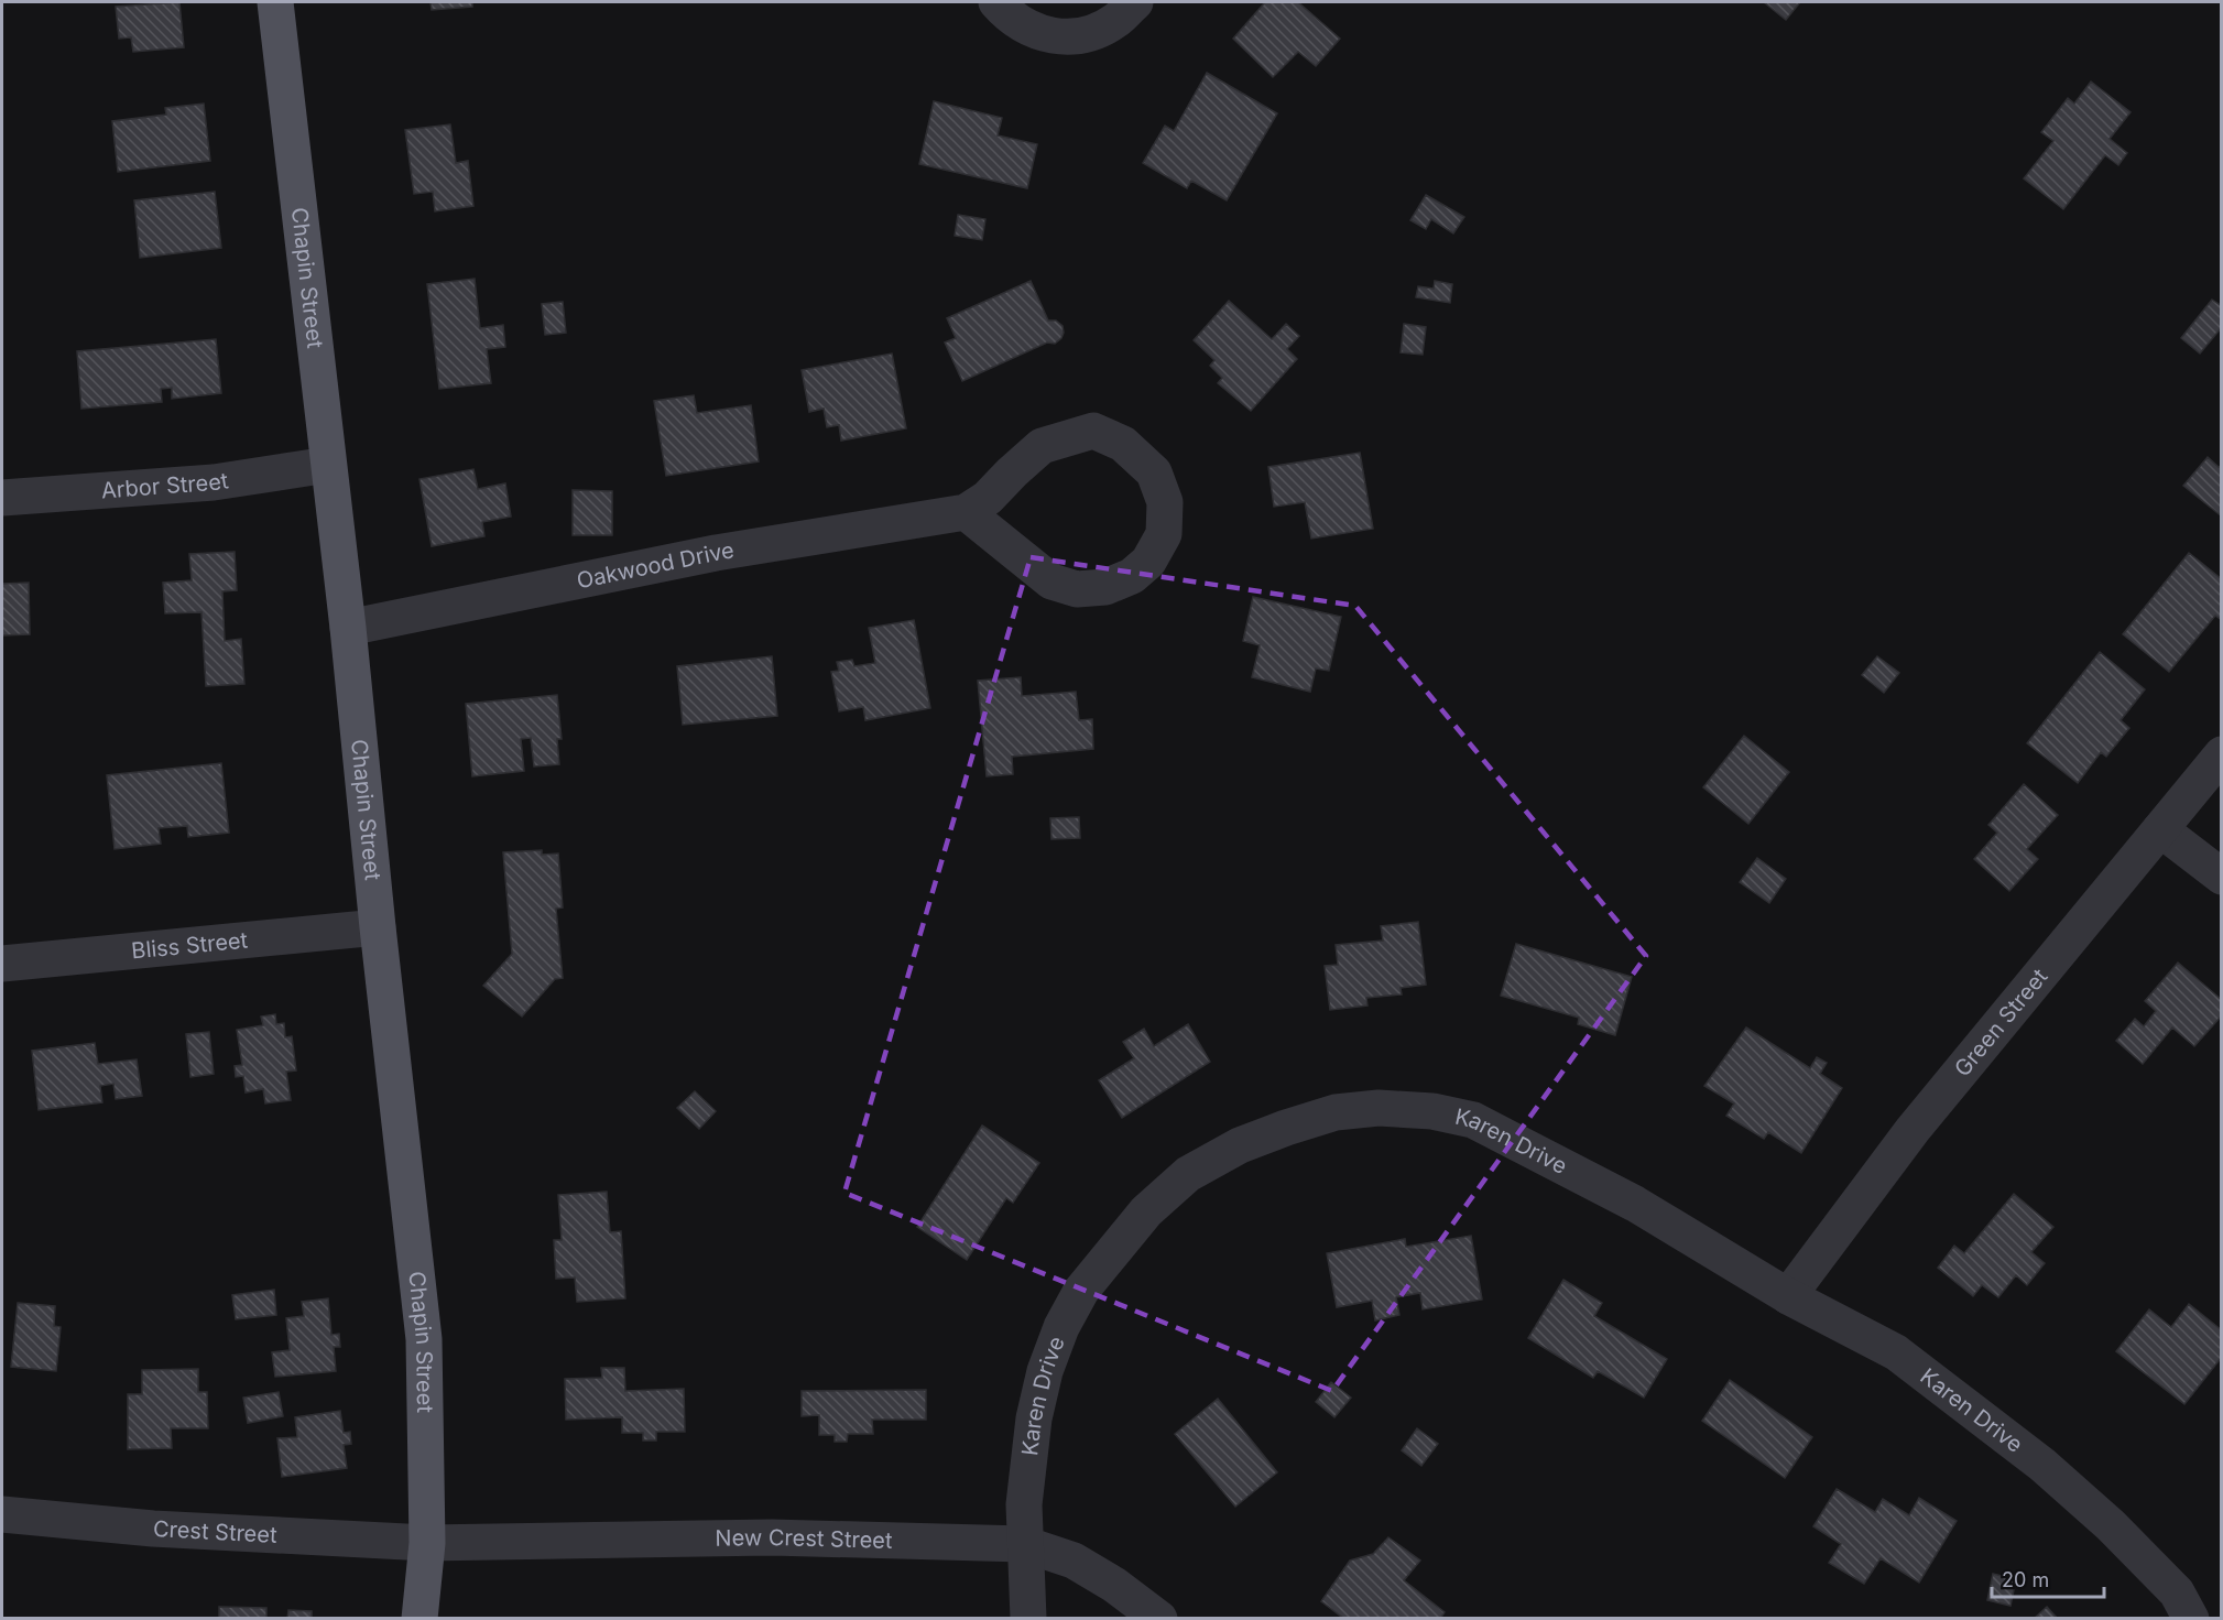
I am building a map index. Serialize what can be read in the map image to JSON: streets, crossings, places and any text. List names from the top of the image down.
{
  "streets": {
    "main road": ["Chapin Street"],
    "street": [
      "Arbor Street",
      "Oakwood Drive",
      "Bliss Street",
      "Green Street",
      "Karen Drive",
      "Crest Street",
      "New Crest Street"
    ]
  },
  "crossings": [
    ["Chapin Street", "Arbor Street"],
    ["Chapin Street", "Oakwood Drive"],
    ["Chapin Street", "Bliss Street"],
    ["Chapin Street", "Crest Street"],
    ["Chapin Street", "New Crest Street"],
    ["Green Street", "Karen Drive"],
    ["Karen Drive", "New Crest Street"],
    ["Crest Street", "New Crest Street"]
  ],
  "scale_bar": "20 m"
}
